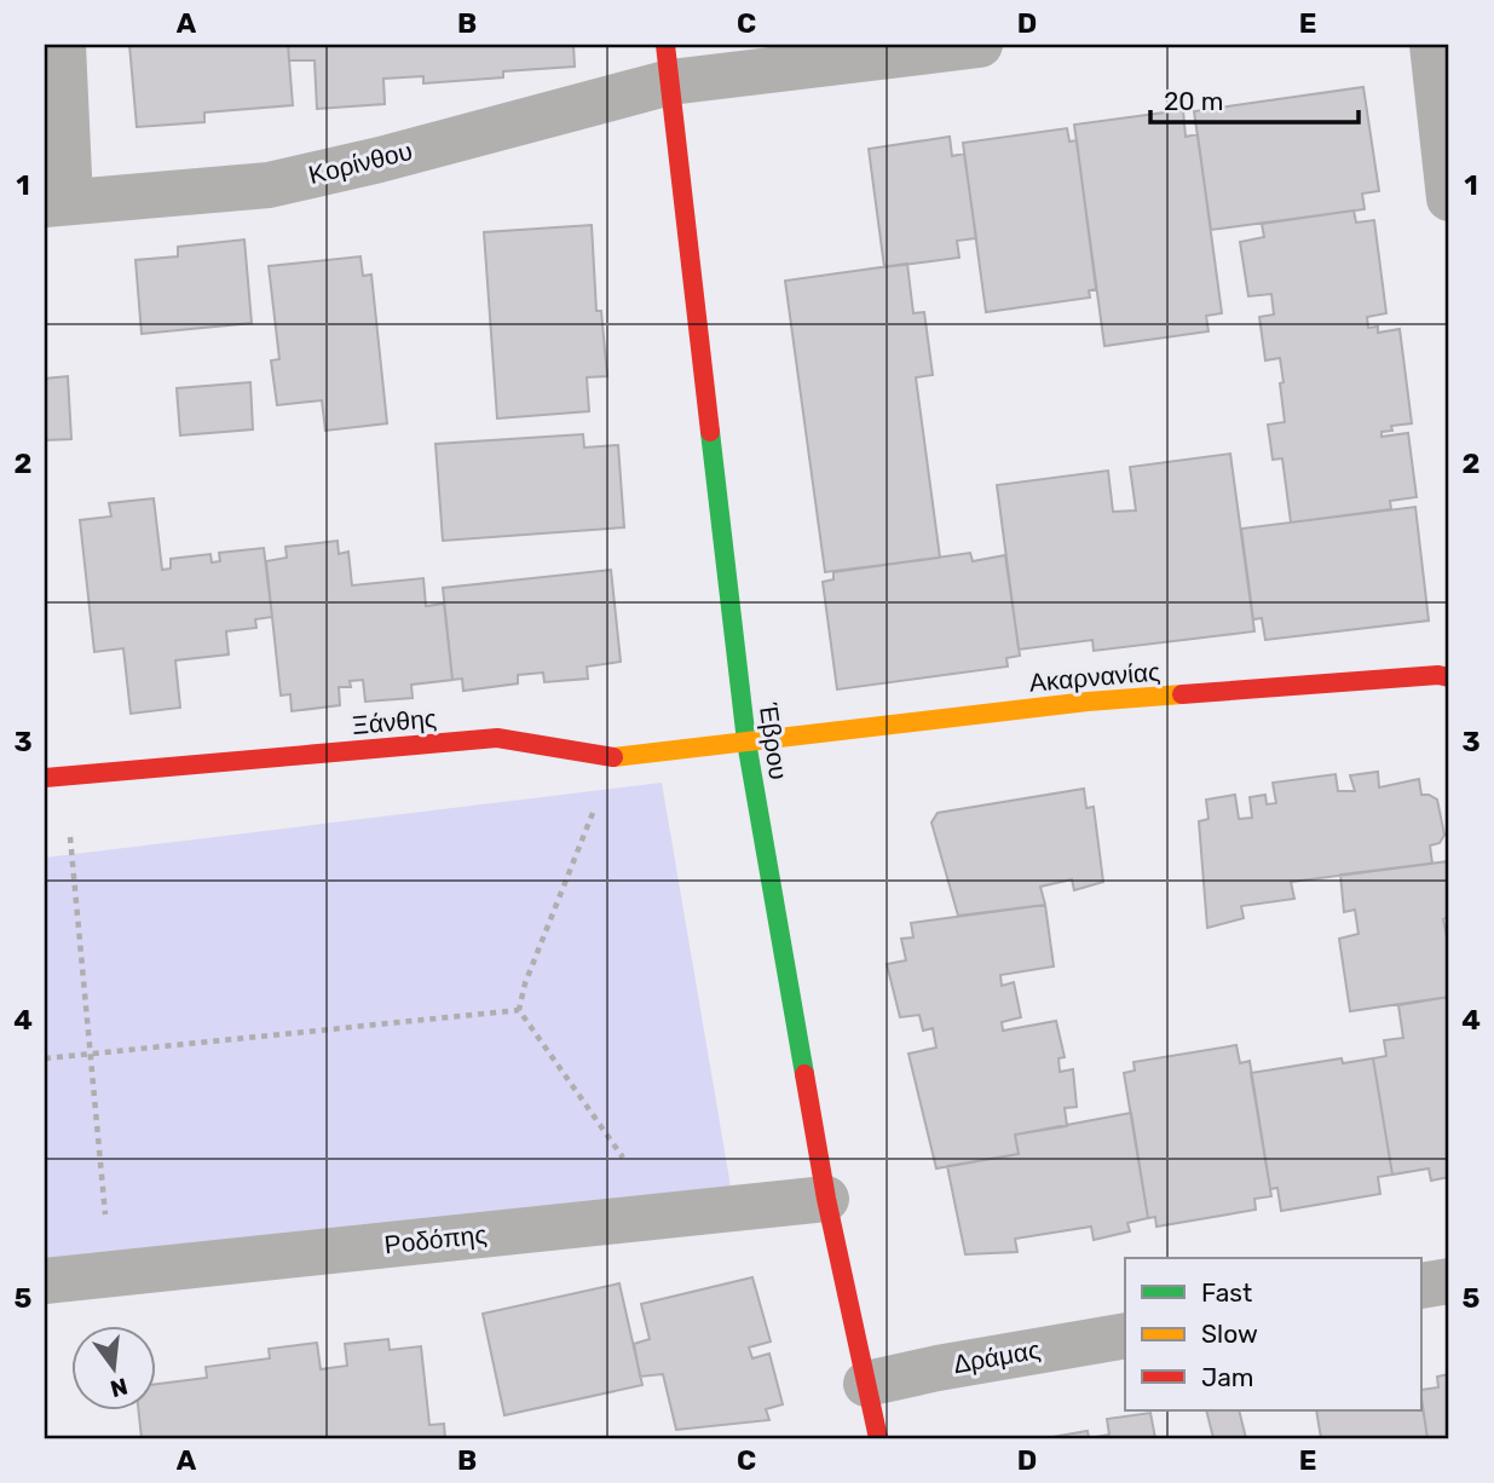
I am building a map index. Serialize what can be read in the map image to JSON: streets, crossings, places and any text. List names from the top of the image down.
{
  "streets": {
    "street": [
      "Κορίνθου",
      "Ακαρνανίας",
      "Ξάνθης",
      "Έβρου",
      "Ροδόπης",
      "Δράμας"
    ]
  },
  "crossings": [
    ["Κορίνθου", "Έβρου"],
    ["Ακαρνανίας", "Ξάνθης"],
    ["Ακαρνανίας", "Έβρου"],
    ["Ξάνθης", "Έβρου"],
    ["Έβρου", "Ροδόπης"],
    ["Έβρου", "Δράμας"]
  ],
  "legend": ["Fast", "Slow", "Jam"],
  "scale_bar": "20 m",
  "north": "bottom",
  "grid": {
    "columns": [
      "A",
      "B",
      "C",
      "D",
      "E"
    ],
    "rows": [
      "1",
      "2",
      "3",
      "4",
      "5"
    ]
  }
}
